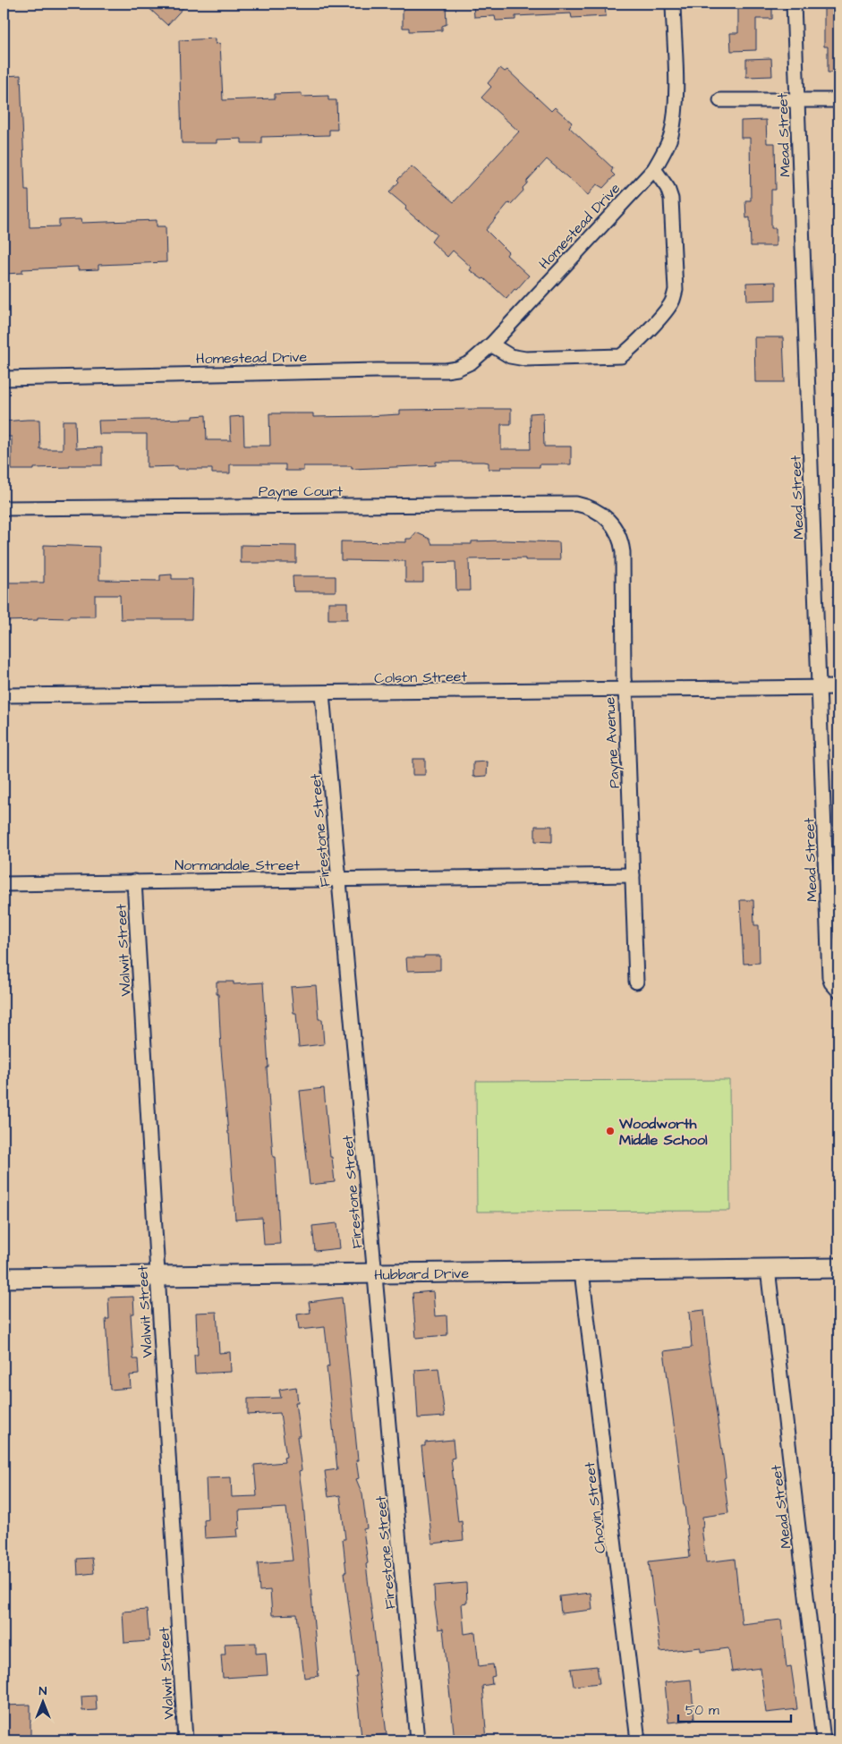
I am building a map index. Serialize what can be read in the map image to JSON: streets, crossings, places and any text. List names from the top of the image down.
{
  "streets": {
    "street": [
      "Mead Street",
      "Homestead Drive",
      "Payne Court",
      "Colson Street",
      "Payne Avenue",
      "Firestone Street",
      "Normandale Street",
      "Walwit Street",
      "Hubbard Drive",
      "Chovin Street"
    ]
  },
  "crossings": [
    ["Mead Street", "Colson Street"],
    ["Mead Street", "Hubbard Drive"],
    ["Payne Court", "Payne Avenue"],
    ["Colson Street", "Payne Avenue"],
    ["Colson Street", "Firestone Street"],
    ["Payne Avenue", "Normandale Street"],
    ["Firestone Street", "Normandale Street"],
    ["Firestone Street", "Hubbard Drive"],
    ["Normandale Street", "Walwit Street"],
    ["Walwit Street", "Hubbard Drive"],
    ["Hubbard Drive", "Chovin Street"]
  ],
  "places": ["Woodworth Middle School"],
  "scale_bar": "50 m",
  "north": "top"
}
